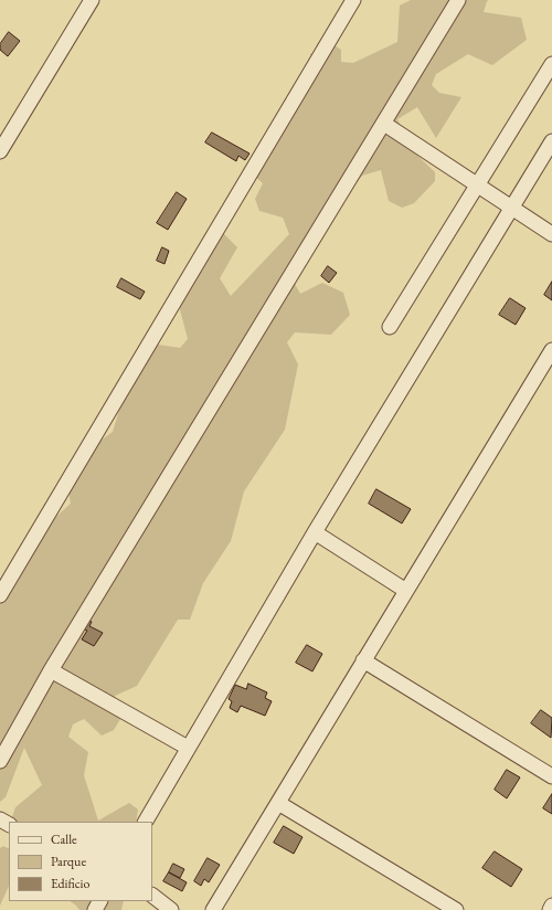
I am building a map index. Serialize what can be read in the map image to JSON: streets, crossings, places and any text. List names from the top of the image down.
{
  "legend": ["Calle", "Parque", "Edificio"]
}
